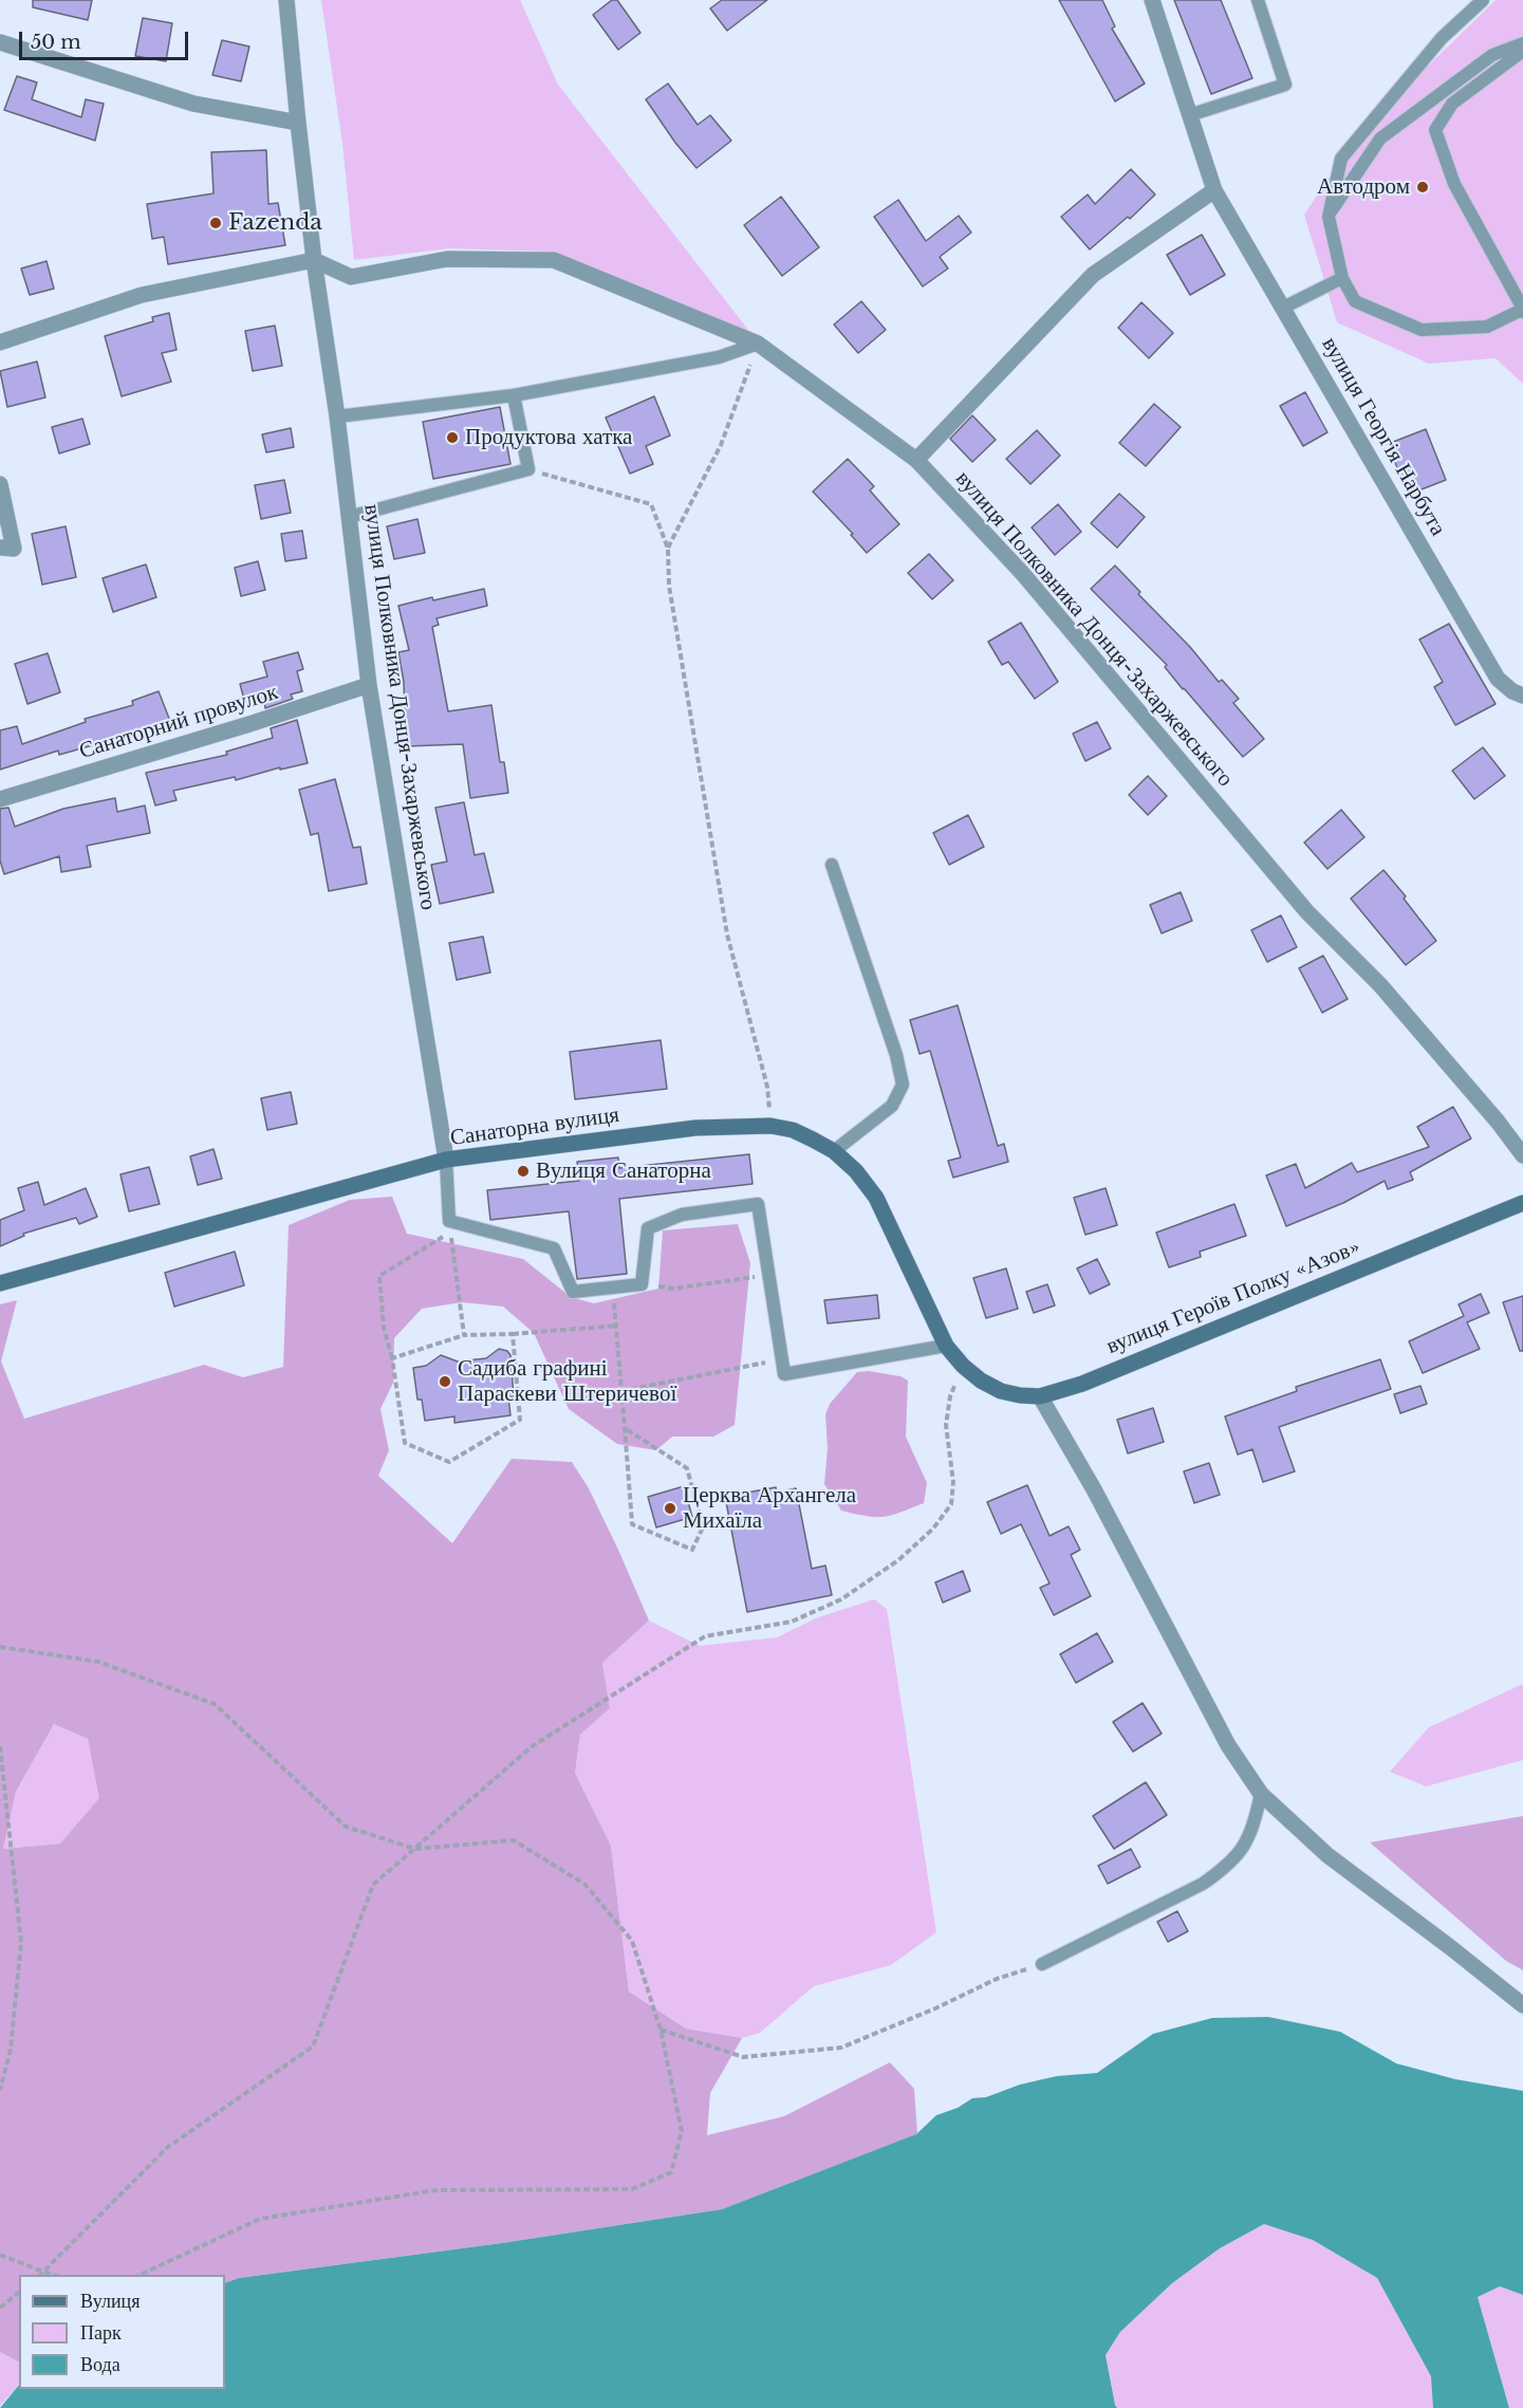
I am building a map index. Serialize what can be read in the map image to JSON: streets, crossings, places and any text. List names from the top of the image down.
{
  "streets": {
    "main road": ["Санаторна вулиця", "вулиця Героїв Полку «Азов»"],
    "street": ["вулиця Георгія Нарбута", "вулиця Полковника Донця-Захаржевського", "Санаторний провулок"]
  },
  "crossings": [
    ["вулиця Полковника Донця-Захаржевського", "Санаторний провулок"],
    ["вулиця Полковника Донця-Захаржевського", "Санаторна вулиця"],
    ["Санаторна вулиця", "вулиця Героїв Полку «Азов»"]
  ],
  "places": [
    "Автодром",
    "Fazenda",
    "Продуктова хатка",
    "Вулиця Санаторна",
    "Садиба графині Параскеви Штеричевої",
    "Церква Архангела Михаїла"
  ],
  "legend": ["Вулиця", "Парк", "Вода"],
  "scale_bar": "50 m"
}
